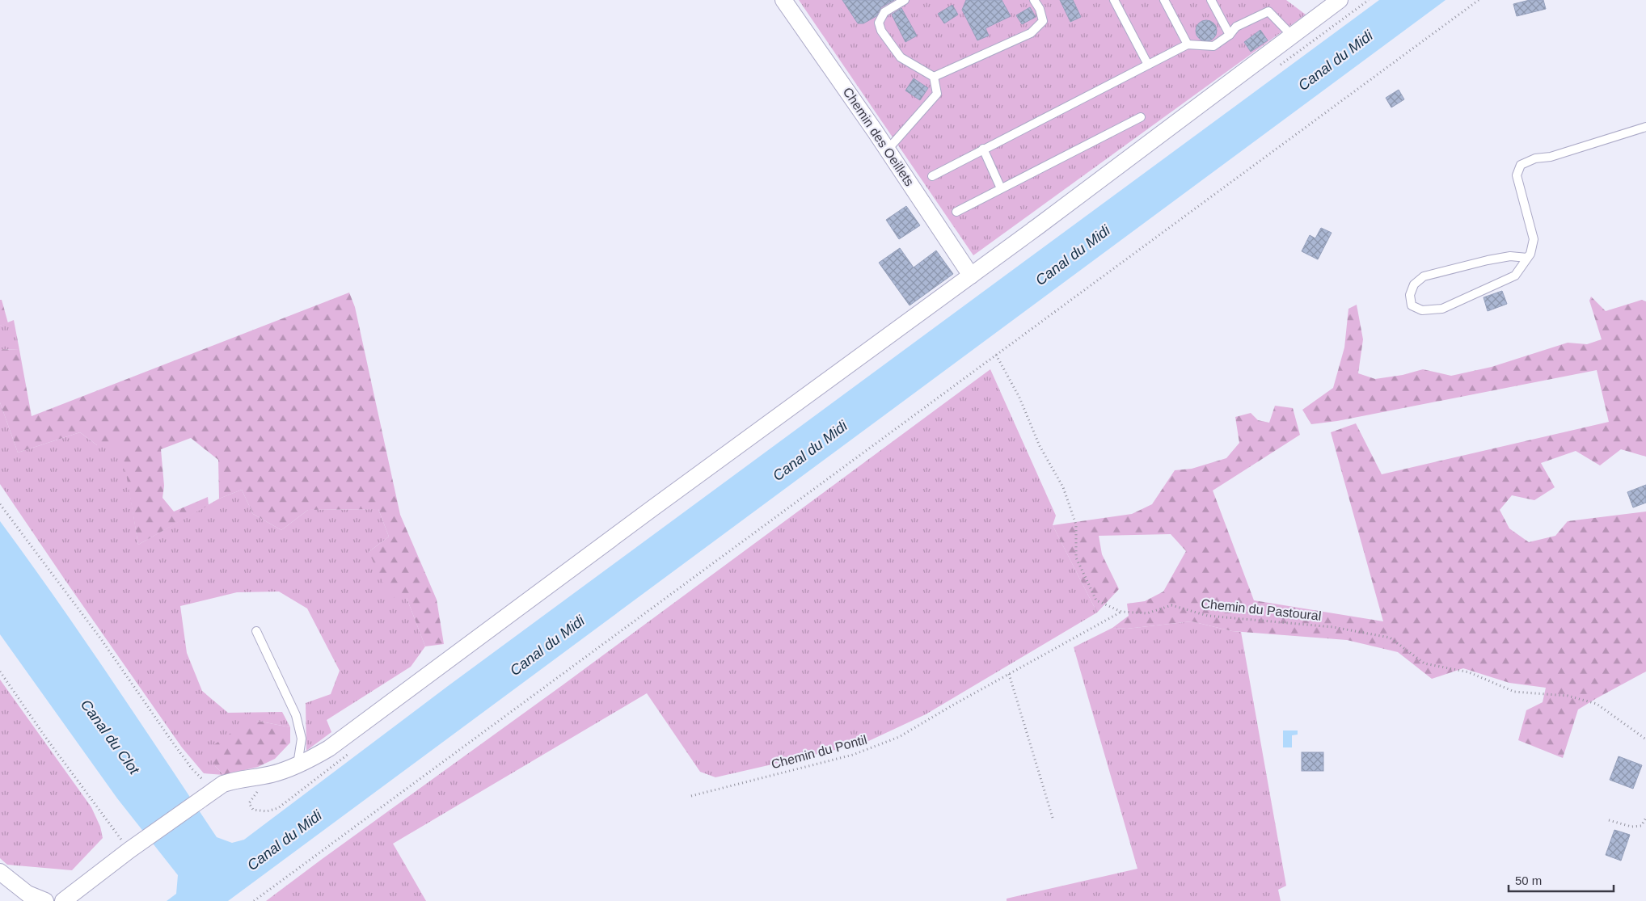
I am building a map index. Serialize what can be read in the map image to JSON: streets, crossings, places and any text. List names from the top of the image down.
{
  "streets": {
    "street": ["Chemin des Oeillets"],
    "path": ["Chemin du Pastoural", "Chemin du Pontil"]
  },
  "crossings": [
    ["Chemin du Pastoural", "Chemin du Pontil"]
  ],
  "water": ["Canal du Midi", "Canal du Clot"],
  "scale_bar": "50 m"
}
